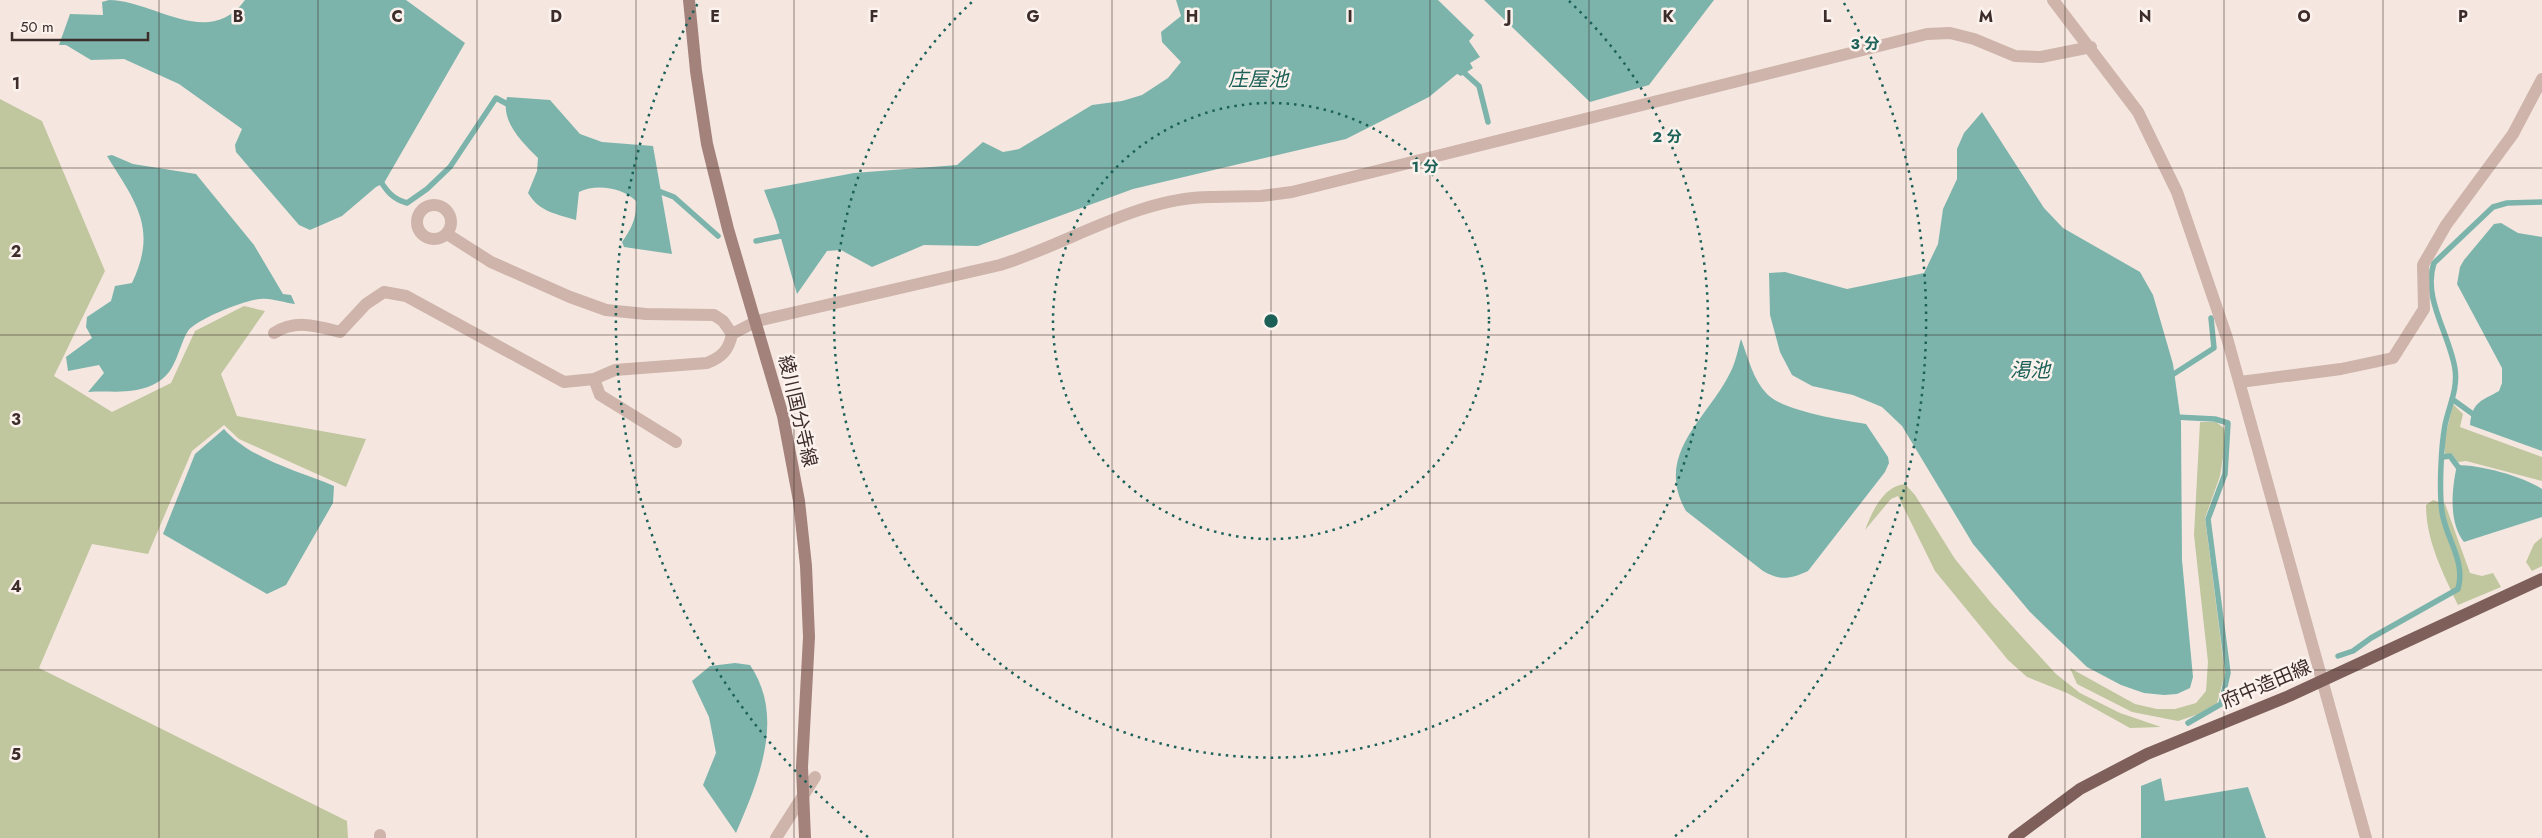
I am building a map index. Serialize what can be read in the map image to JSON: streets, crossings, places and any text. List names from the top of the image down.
{
  "streets": {
    "main road": ["綾川国分寺線", "府中造田線"]
  },
  "water": ["庄屋池", "渇池"],
  "scale_bar": "50 m",
  "grid": {
    "columns": [
      "B",
      "C",
      "D",
      "E",
      "F",
      "G",
      "H",
      "I",
      "J",
      "K",
      "L",
      "M",
      "N",
      "O",
      "P"
    ],
    "rows": [
      "1",
      "2",
      "3",
      "4",
      "5"
    ]
  },
  "rings": ["3 分", "2 分", "1 分"]
}
